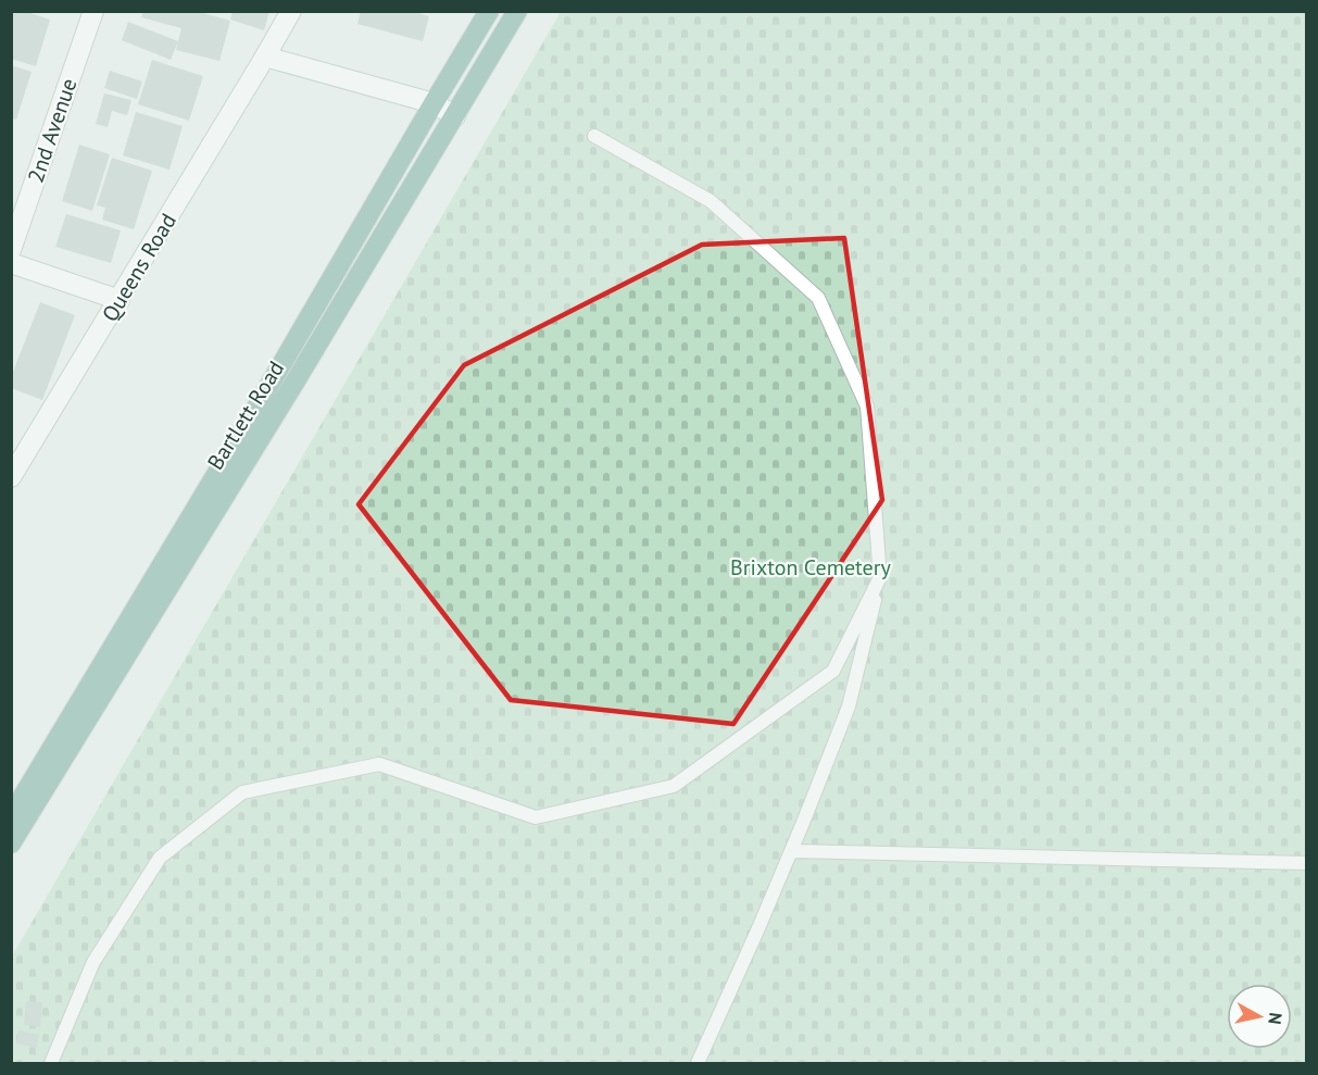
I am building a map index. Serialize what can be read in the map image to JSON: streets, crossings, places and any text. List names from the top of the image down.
{
  "streets": {
    "main road": ["2nd Avenue", "Queens Road", "Bartlett Road"]
  },
  "parks": ["Brixton Cemetery"],
  "north": "right"
}
